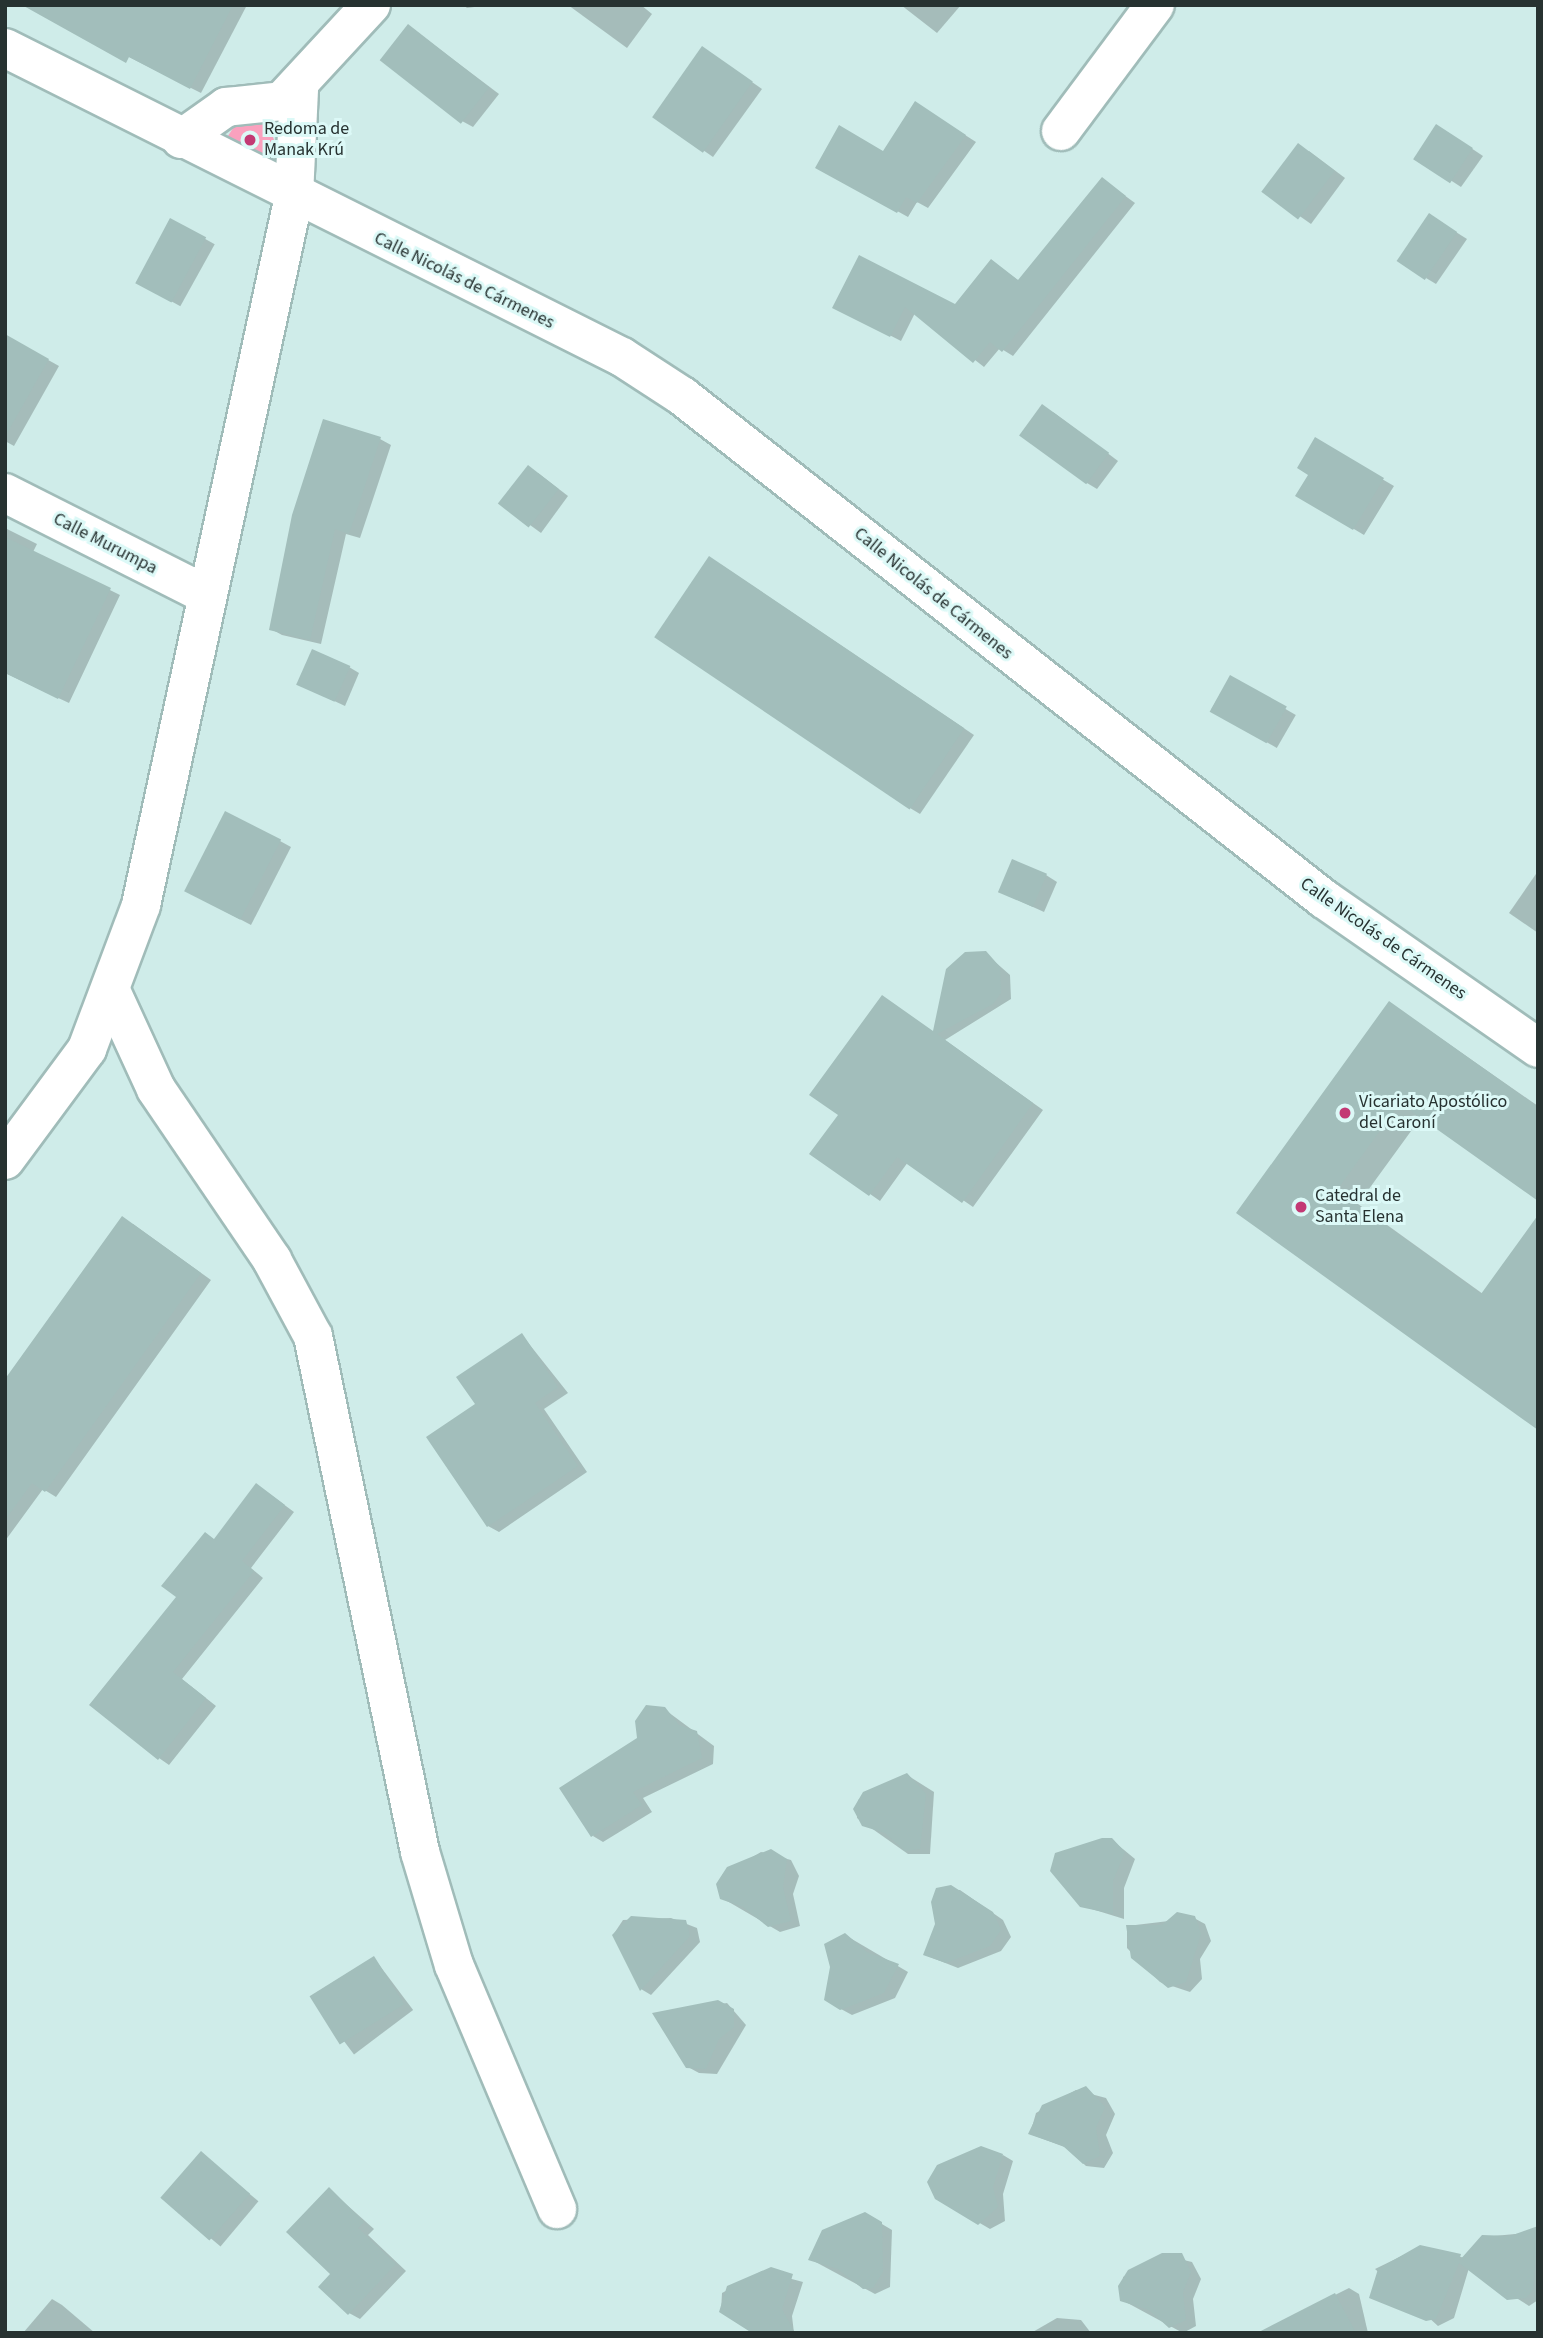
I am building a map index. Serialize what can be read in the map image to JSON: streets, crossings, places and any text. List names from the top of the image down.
{
  "streets": {
    "street": ["Calle Nicolás de Cármenes", "Calle Murumpa"]
  },
  "places": ["Redoma de Manak Krú", "Vicariato Apostólico del Caroní", "Catedral de Santa Elena"]
}
